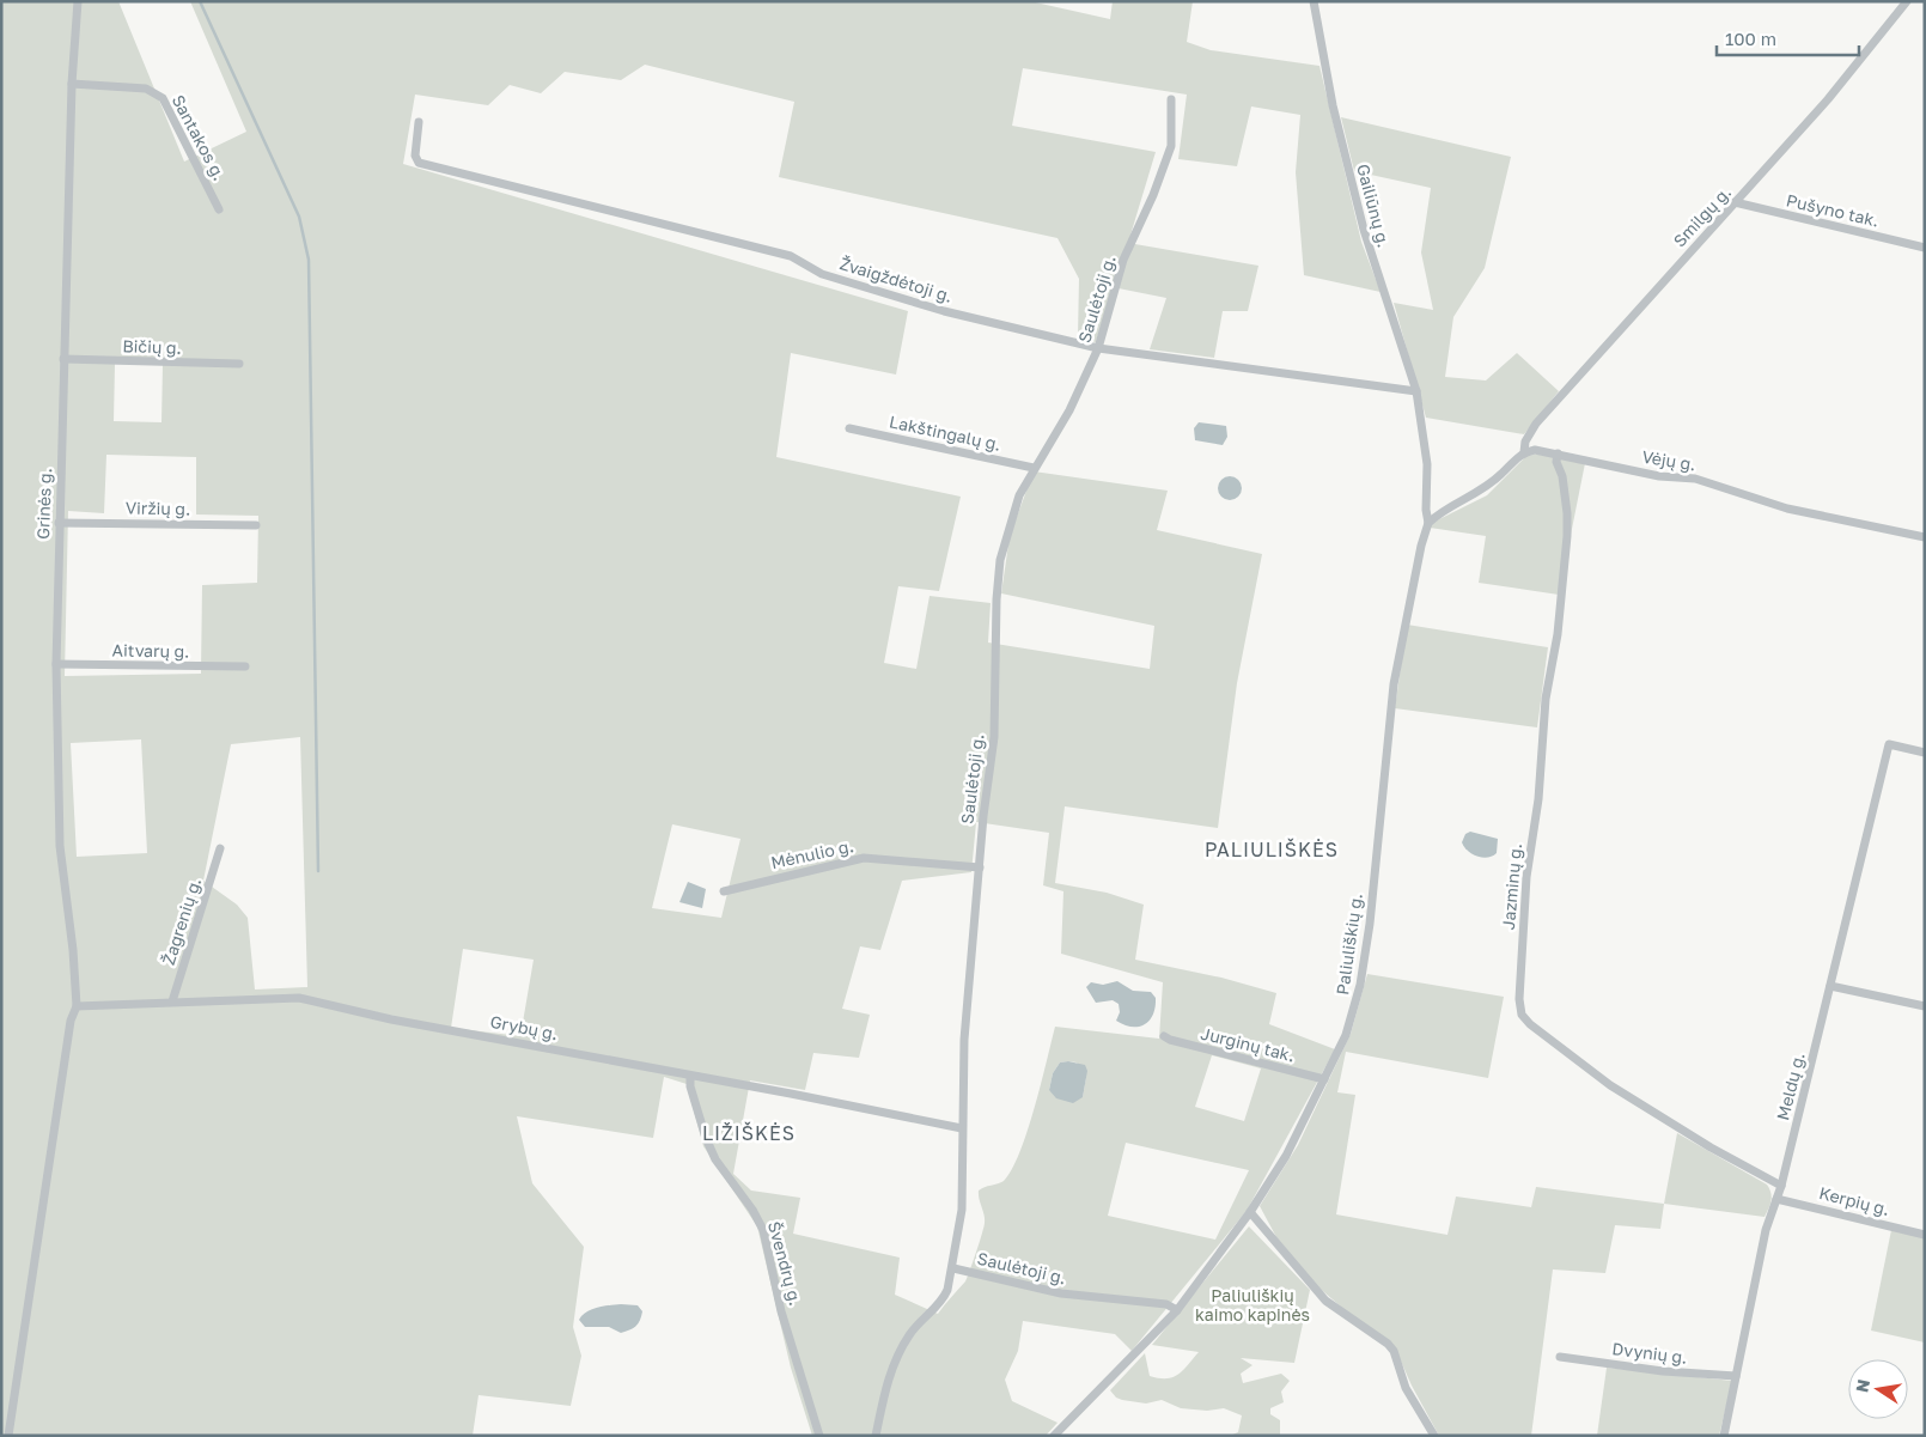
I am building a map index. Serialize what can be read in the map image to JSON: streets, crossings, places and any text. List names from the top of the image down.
{
  "streets": {
    "street": [
      "Santakos g.",
      "Gailiūnų g.",
      "Pušyno tak.",
      "Smilgų g.",
      "Žvaigždėtoji g.",
      "Saulėtoji g.",
      "Bičių g.",
      "Lakštingalų g.",
      "Vėjų g.",
      "Grinės g.",
      "Viržių g.",
      "Aitvarų g.",
      "Mėnulio g.",
      "Jazminų g.",
      "Žagrenių g.",
      "Paliuliškių g.",
      "Grybų g.",
      "Jurginų tak.",
      "Meldų g.",
      "Kerpių g.",
      "Švendrų g.",
      "Dvynių g."
    ]
  },
  "crossings": [
    ["Santakos g.", "Grinės g."],
    ["Gailiūnų g.", "Žvaigždėtoji g."],
    ["Gailiūnų g.", "Paliuliškių g."],
    ["Pušyno tak.", "Smilgų g."],
    ["Smilgų g.", "Vėjų g."],
    ["Žvaigždėtoji g.", "Saulėtoji g."],
    ["Saulėtoji g.", "Lakštingalų g."],
    ["Saulėtoji g.", "Mėnulio g."],
    ["Saulėtoji g.", "Paliuliškių g."],
    ["Saulėtoji g.", "Grybų g."],
    ["Bičių g.", "Grinės g."],
    ["Vėjų g.", "Jazminų g."],
    ["Grinės g.", "Viržių g."],
    ["Grinės g.", "Aitvarų g."],
    ["Grinės g.", "Grybų g."],
    ["Jazminų g.", "Meldų g."],
    ["Žagrenių g.", "Grybų g."],
    ["Paliuliškių g.", "Jurginų tak."],
    ["Grybų g.", "Švendrų g."],
    ["Meldų g.", "Kerpių g."],
    ["Meldų g.", "Dvynių g."]
  ],
  "districts": ["PALIULIŠKĖS", "LIŽIŠKĖS"],
  "parks": ["Paliuliškių kaimo kapinės"],
  "scale_bar": "100 m",
  "north": "left"
}
